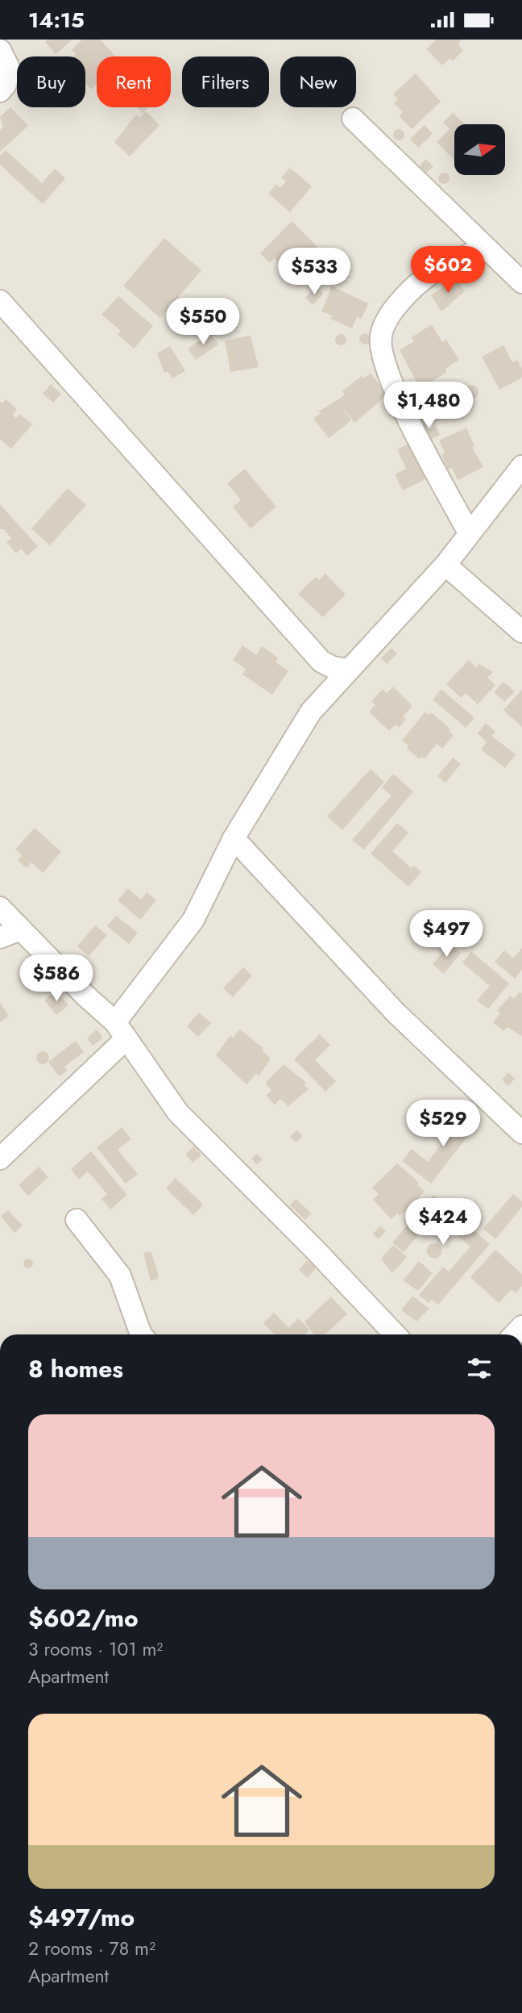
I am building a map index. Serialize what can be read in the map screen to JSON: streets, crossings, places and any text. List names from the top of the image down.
{
  "north": "right",
  "page": {
    "status": "14:15",
    "chip": [
      "Buy",
      "Rent",
      "Filters",
      "New"
    ],
    "price": [
      "$602",
      "$533",
      "$550",
      "$1,480",
      "$497",
      "$586",
      "$529",
      "$424"
    ],
    "heading": "8 homes",
    "list": [
      {
        "name": "$602/mo",
        "note": "3 rooms · 101 m² · Apartment"
      },
      {
        "name": "$497/mo",
        "note": "2 rooms · 78 m² · Apartment"
      }
    ]
  }
}
